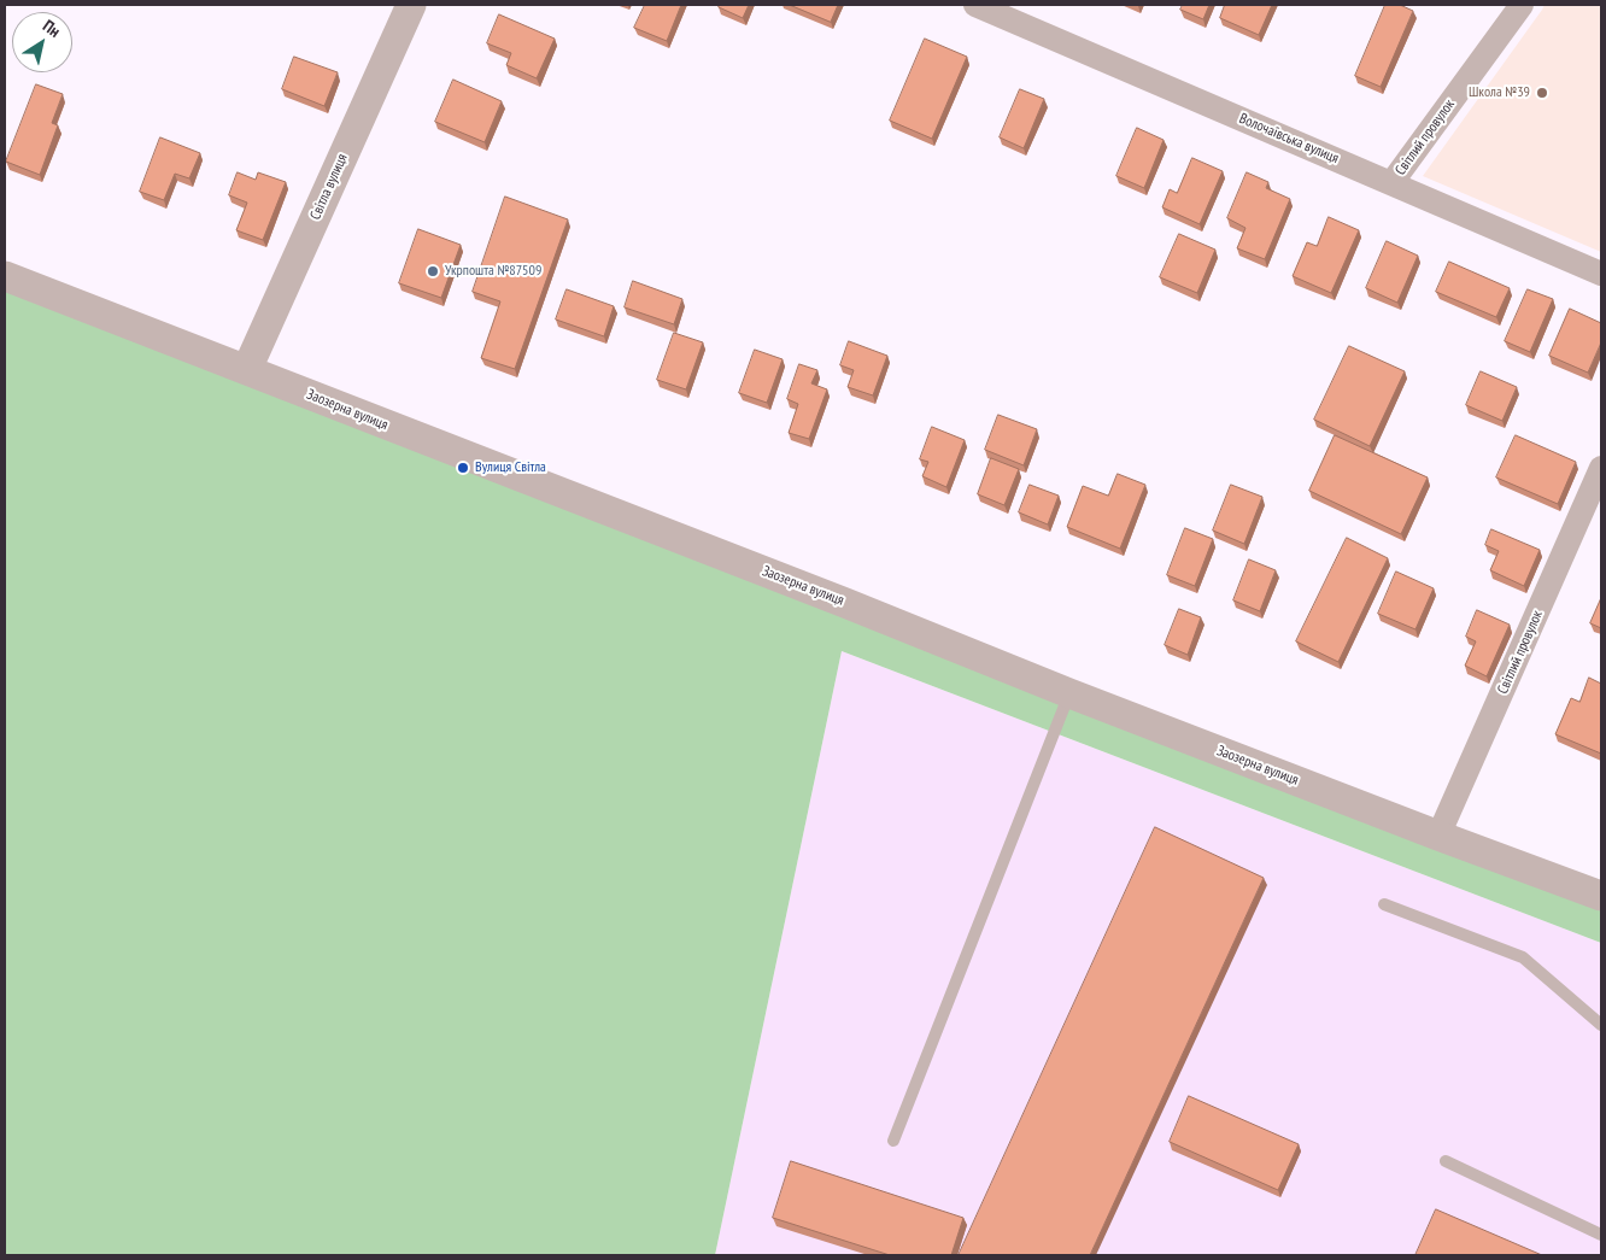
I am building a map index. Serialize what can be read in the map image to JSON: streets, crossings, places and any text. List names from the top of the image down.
{
  "streets": {
    "street": [
      "Світлий провулок",
      "Волочаївська вулиця",
      "Світла вулиця",
      "Заозерна вулиця"
    ]
  },
  "crossings": [
    ["Світлий провулок", "Волочаївська вулиця"],
    ["Світлий провулок", "Заозерна вулиця"],
    ["Світла вулиця", "Заозерна вулиця"]
  ],
  "places": ["Школа №39", "Укрпошта №87509", "Вулиця Світла"],
  "north": "top right"
}
